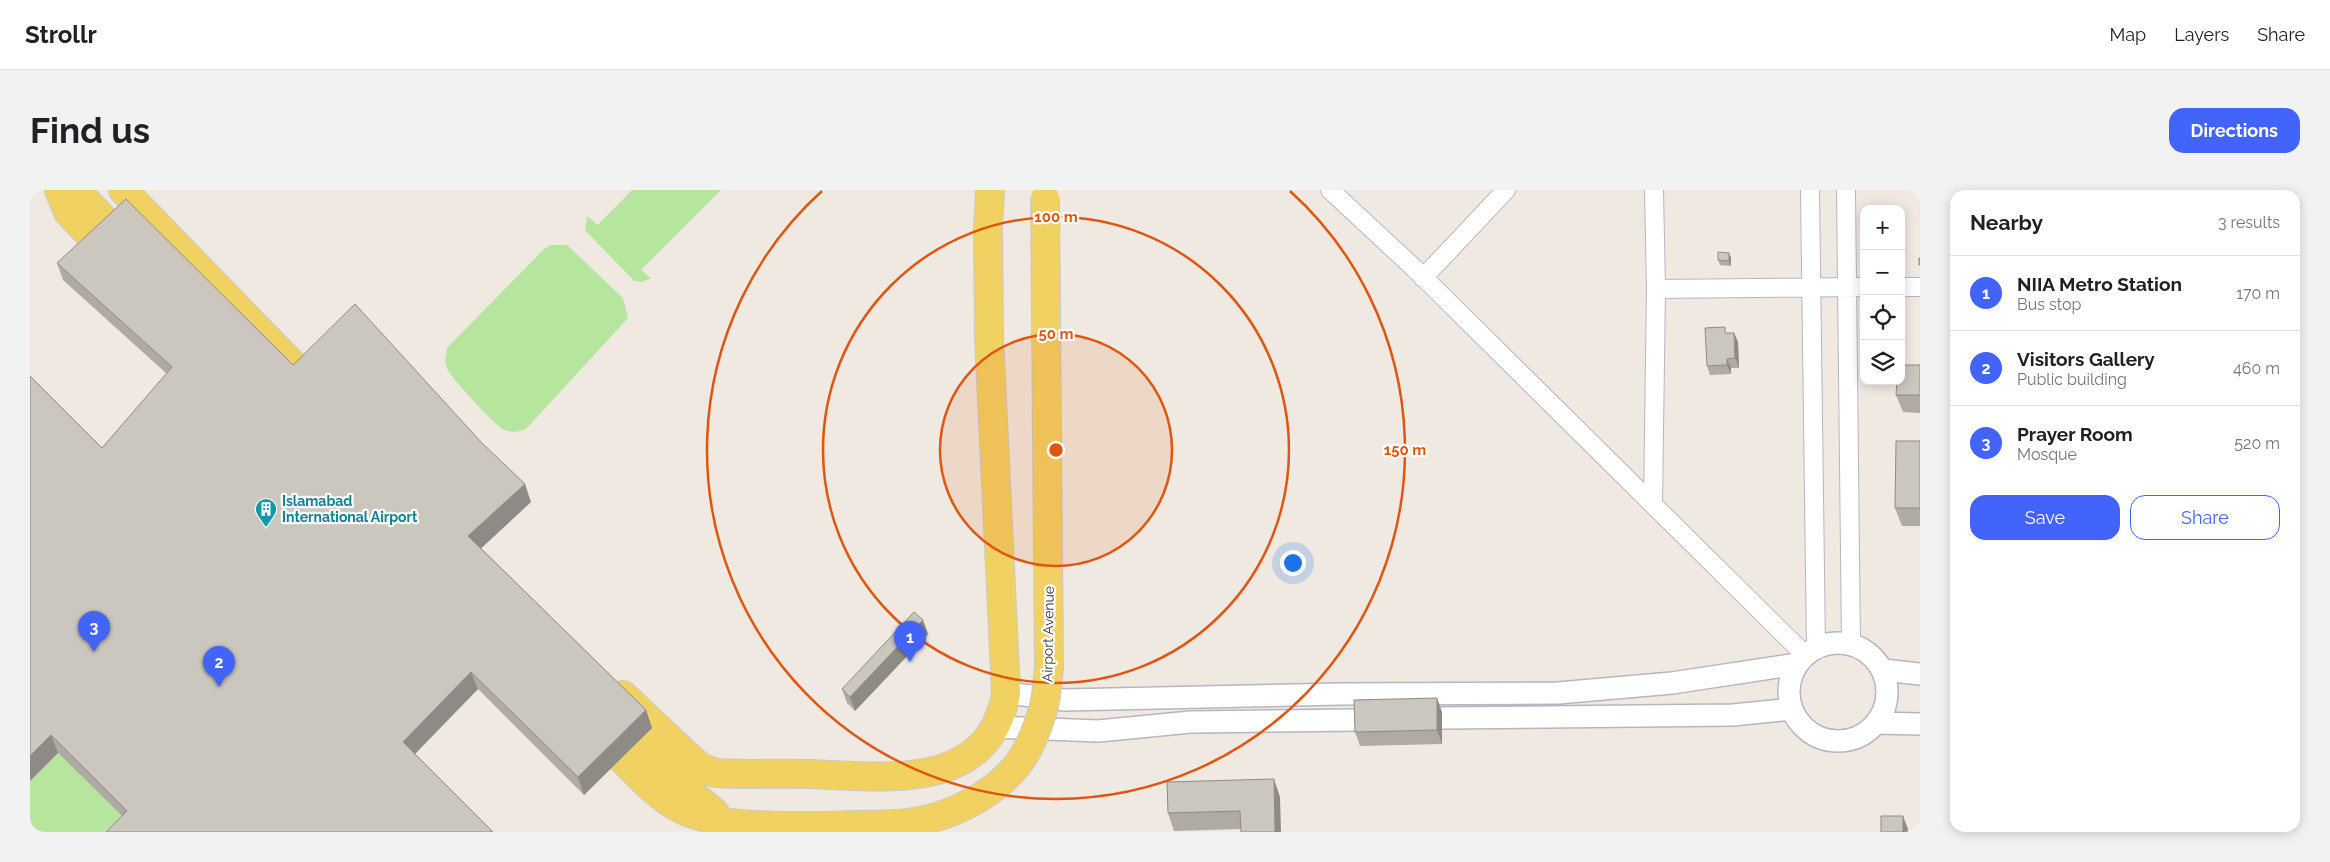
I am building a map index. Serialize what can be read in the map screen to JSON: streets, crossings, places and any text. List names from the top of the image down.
{
  "streets": {
    "main road": ["Airport Avenue"]
  },
  "places": {
    "building": ["Islamabad International Airport"]
  },
  "page": {
    "header": "Strollr",
    "nav": ["Map", "Layers", "Share"],
    "buttons": [
      "Directions",
      ["Save", "Share"]
    ],
    "title": "Find us",
    "heading": ["Nearby", "3 results"],
    "map_buttons": ["+", "−"],
    "list": [
      {
        "mark": "1",
        "name": "NIIA Metro Station",
        "note": "Bus stop",
        "value": "170 m"
      },
      {
        "mark": "2",
        "name": "Visitors Gallery",
        "note": "Public building",
        "value": "460 m"
      },
      {
        "mark": "3",
        "name": "Prayer Room",
        "note": "Mosque",
        "value": "520 m"
      }
    ],
    "pins": ["3", "1", "2"]
  },
  "rings": ["100 m", "50 m", "150 m"]
}
